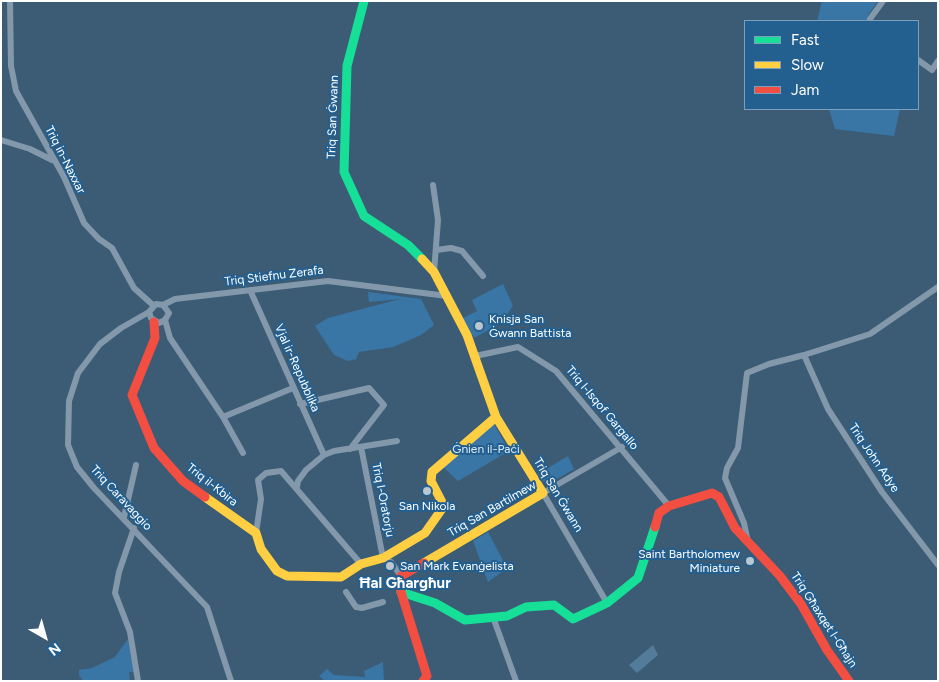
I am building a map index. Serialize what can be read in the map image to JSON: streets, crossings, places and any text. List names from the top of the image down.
{
  "streets": {
    "street": [
      "Triq San Ġwann",
      "Triq in-Naxxar",
      "Triq Stiefnu Zerafa",
      "Vjal ir-Repubblika",
      "Triq l-Isqof Gargallo",
      "Triq John Adye",
      "Triq il-Kbira",
      "Triq Caravaggio",
      "Triq l-Oratorju",
      "Triq San Bartilmew",
      "Triq Għaxqet l-Għajn"
    ]
  },
  "crossings": [
    ["Triq San Ġwann", "Triq Stiefnu Zerafa"],
    ["Triq San Ġwann", "Triq l-Isqof Gargallo"],
    ["Triq San Ġwann", "Triq San Bartilmew"],
    ["Triq in-Naxxar", "Triq Stiefnu Zerafa"],
    ["Triq in-Naxxar", "Triq il-Kbira"],
    ["Triq in-Naxxar", "Triq Caravaggio"],
    ["Triq Stiefnu Zerafa", "Vjal ir-Repubblika"],
    ["Triq Stiefnu Zerafa", "Triq il-Kbira"],
    ["Triq Stiefnu Zerafa", "Triq Caravaggio"],
    ["Triq l-Isqof Gargallo", "Triq San Bartilmew"],
    ["Triq l-Isqof Gargallo", "Triq Għaxqet l-Għajn"],
    ["Triq il-Kbira", "Triq Caravaggio"]
  ],
  "districts": ["Ħal Għargħur"],
  "parks": ["Ġnien il-Paċi"],
  "places": [
    "Knisja San Ġwann Battista",
    "San Nikola",
    "Saint Bartholomew Miniature",
    "San Mark Evanġelista"
  ],
  "legend": ["Fast", "Slow", "Jam"],
  "north": "bottom right"
}
